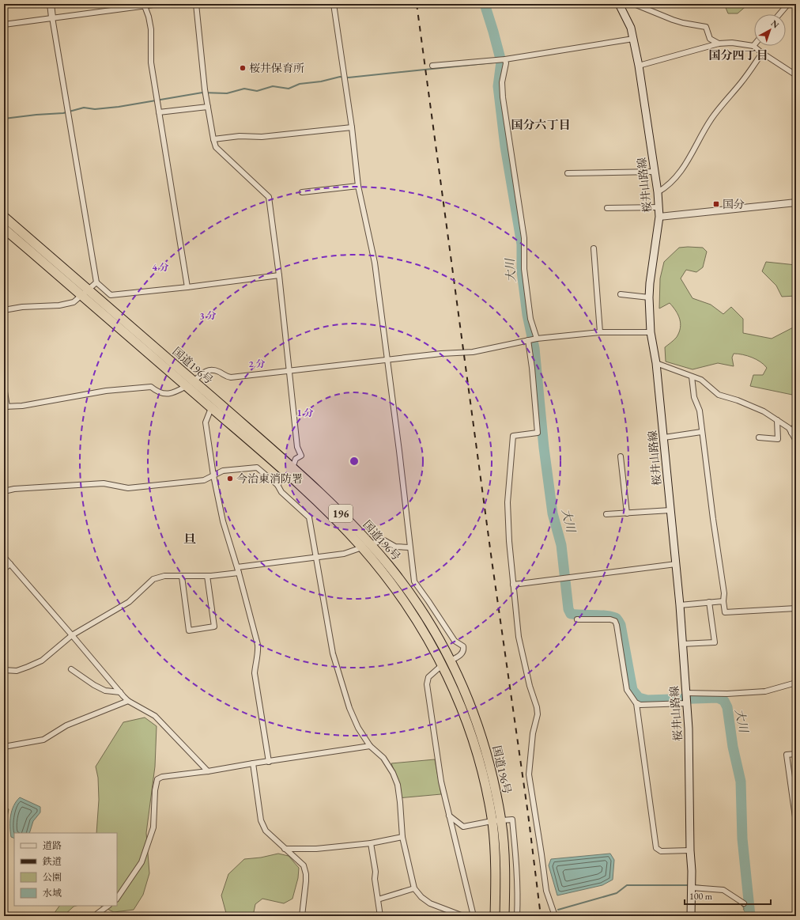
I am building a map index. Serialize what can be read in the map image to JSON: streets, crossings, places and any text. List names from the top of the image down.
{
  "streets": {
    "highway": ["国道196号", "196"],
    "main road": ["桜井山路線"]
  },
  "districts": ["国分四丁目", "国分六丁目", "旦"],
  "water": ["大川"],
  "places": {
    "other": ["桜井保育所", "今治東消防署"],
    "transit": ["国分"]
  },
  "legend": [
    "道路",
    "鉄道",
    "公園",
    "水域"
  ],
  "scale_bar": "100 m",
  "north": "top right",
  "rings": [
    "4 分",
    "3 分",
    "2 分",
    "1 分"
  ]
}
